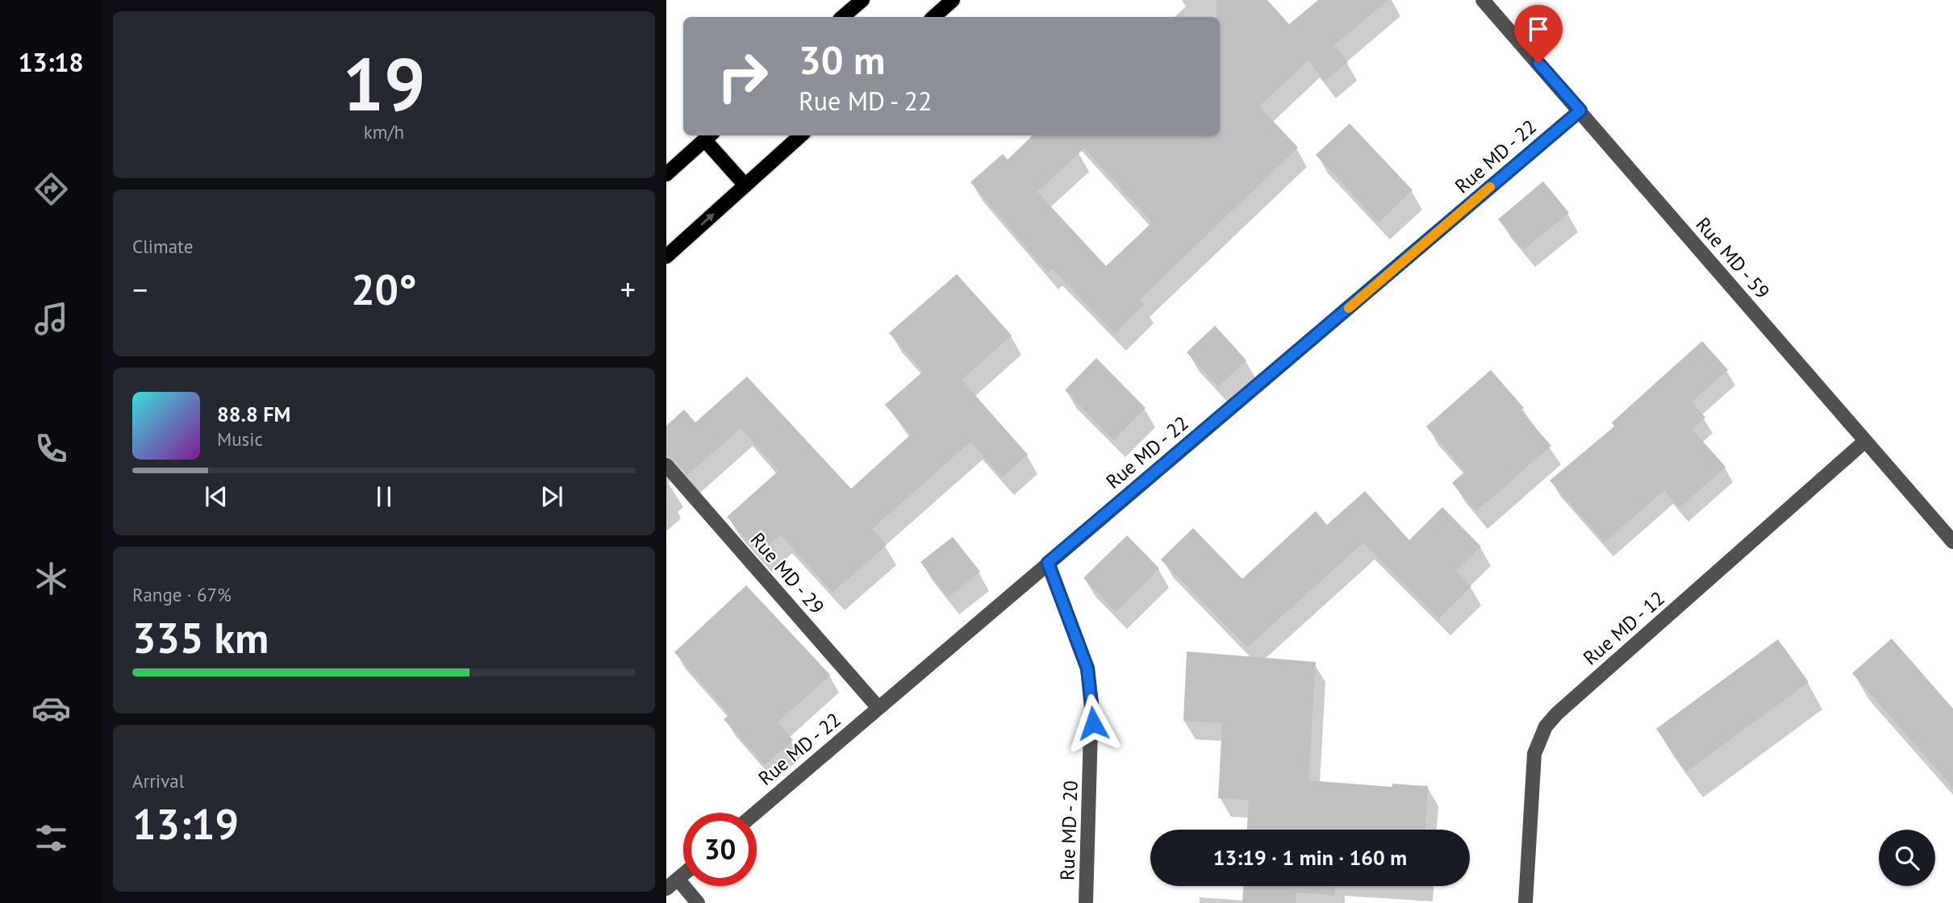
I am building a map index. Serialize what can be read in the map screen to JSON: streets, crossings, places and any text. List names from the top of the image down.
{
  "streets": {
    "street": [
      "Rue MD - 22",
      "Rue MD - 59",
      "Rue MD - 29",
      "Rue MD - 12",
      "Rue MD - 20"
    ]
  },
  "crossings": [
    ["Rue MD - 22", "Rue MD - 59"],
    ["Rue MD - 22", "Rue MD - 29"],
    ["Rue MD - 22", "Rue MD - 20"],
    ["Rue MD - 59", "Rue MD - 12"]
  ],
  "page": {
    "tabs": "13:18",
    "tile": [
      ["19", "km/h"],
      "Climate",
      ["Range · 67%", "335 km"],
      ["Arrival", "13:19"]
    ],
    "turn": ["30 m", "Rue MD - 22"],
    "heat": ["−", "20°", "+"],
    "song": ["88.8 FM", "Music"],
    "limit": "30",
    "trip": "13:19 · 1 min · 160 m"
  }
}
